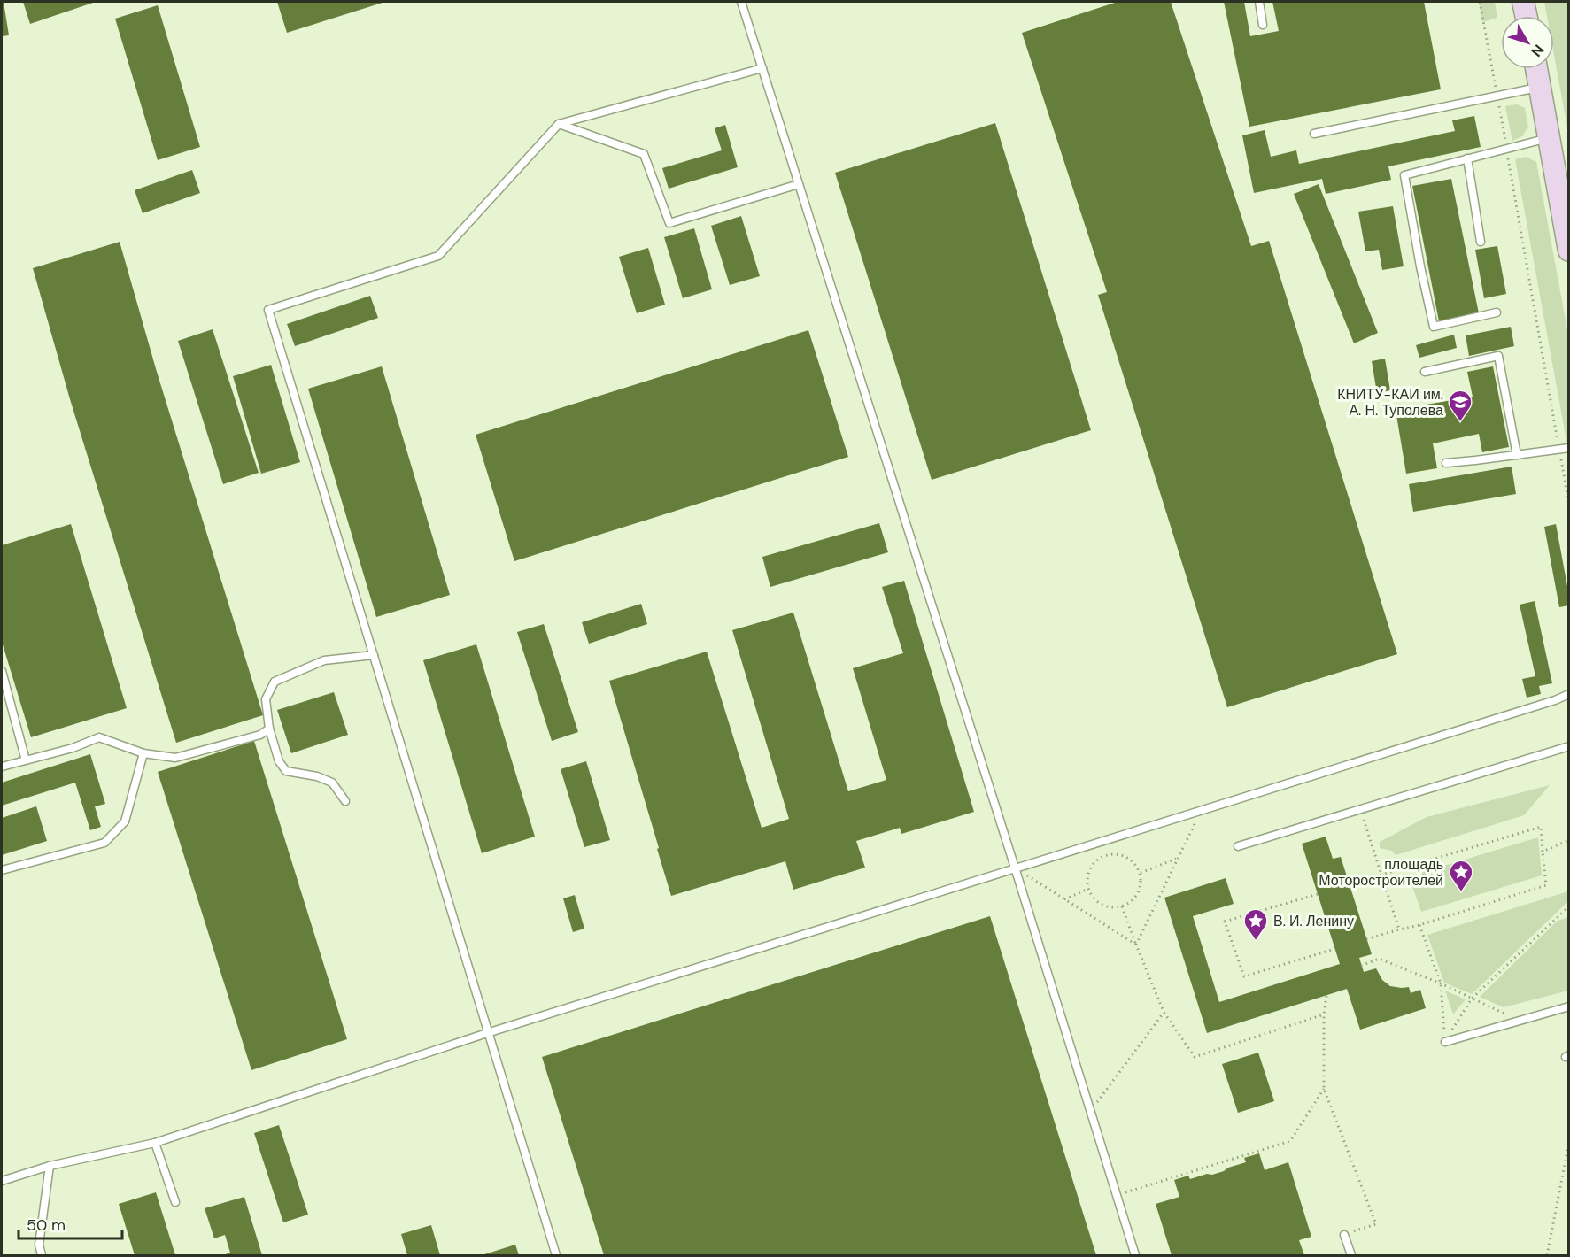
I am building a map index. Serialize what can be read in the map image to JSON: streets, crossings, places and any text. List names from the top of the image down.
{
  "places": {
    "school or university": ["КНИТУ-КАИ им. А. Н. Туполева"],
    "place": ["площадь Моторостроителей", "В. И. Ленину"]
  },
  "scale_bar": "50 m",
  "north": "bottom right"
}
